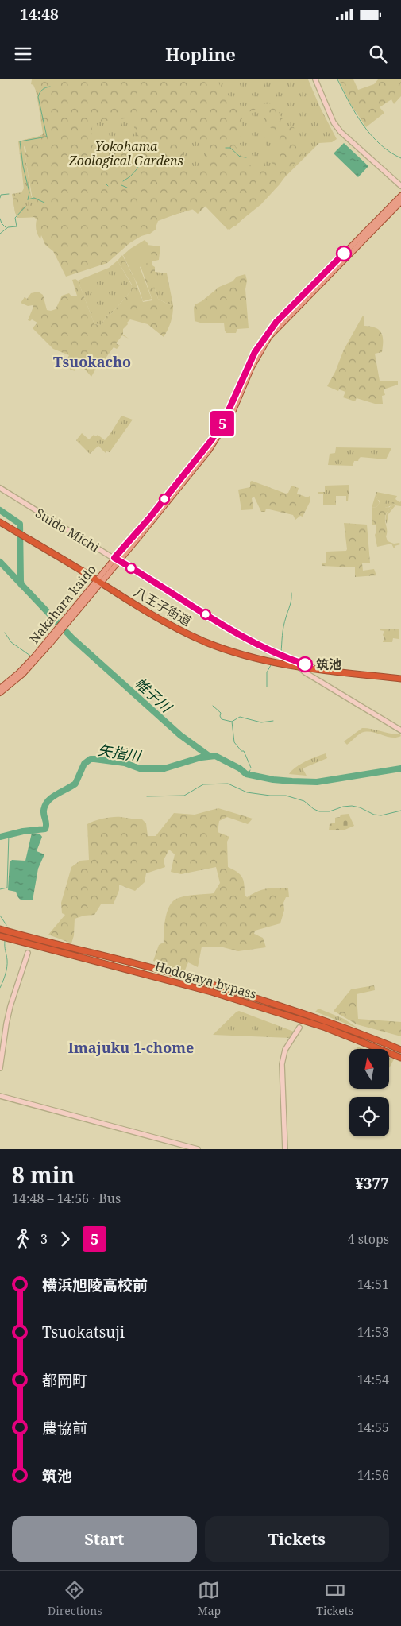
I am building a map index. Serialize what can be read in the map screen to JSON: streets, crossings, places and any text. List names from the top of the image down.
{
  "streets": {
    "highway": ["八王子街道", "Hodogaya bypass"],
    "main road": ["Nakahara kaido"],
    "street": ["Suido Michi"]
  },
  "crossings": [
    ["Suido Michi", "Nakahara kaido"],
    ["Suido Michi", "八王子街道"],
    ["Nakahara kaido", "八王子街道"]
  ],
  "districts": ["Tsuokacho", "Imajuku 1-chome"],
  "water": ["帷子川", "矢指川"],
  "parks": ["Yokohama Zoological Gardens"],
  "places": ["筑池"],
  "lines": ["bus line 5"],
  "north": "top",
  "page": {
    "status": "14:48",
    "header": "Hopline",
    "on_map": "5",
    "heading": ["8 min", "14:48 – 14:56 · Bus", "¥377"],
    "legs": ["3", "5", "4 stops"],
    "list": [
      {
        "name": "横浜旭陵高校前",
        "value": "14:51"
      },
      {
        "name": "Tsuokatsuji",
        "value": "14:53"
      },
      {
        "name": "都岡町",
        "value": "14:54"
      },
      {
        "name": "農協前",
        "value": "14:55"
      },
      {
        "name": "筑池",
        "value": "14:56"
      }
    ],
    "buttons": ["Start", "Tickets"],
    "tabs": ["Directions", "Map", "Tickets"]
  }
}
